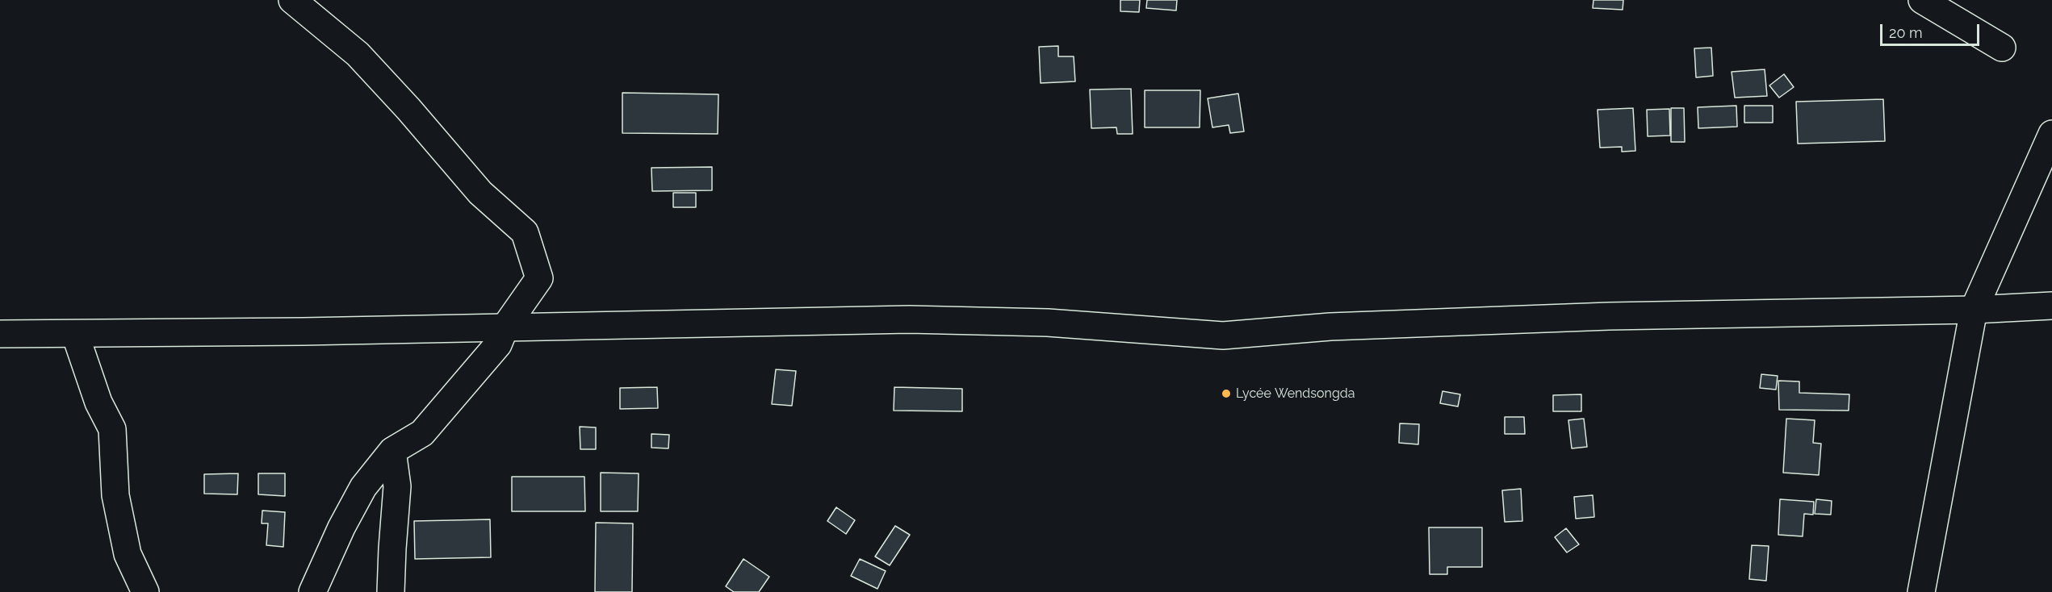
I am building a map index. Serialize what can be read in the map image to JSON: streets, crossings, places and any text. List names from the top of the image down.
{
  "places": ["Lycée Wendsongda"],
  "scale_bar": "20 m"
}
